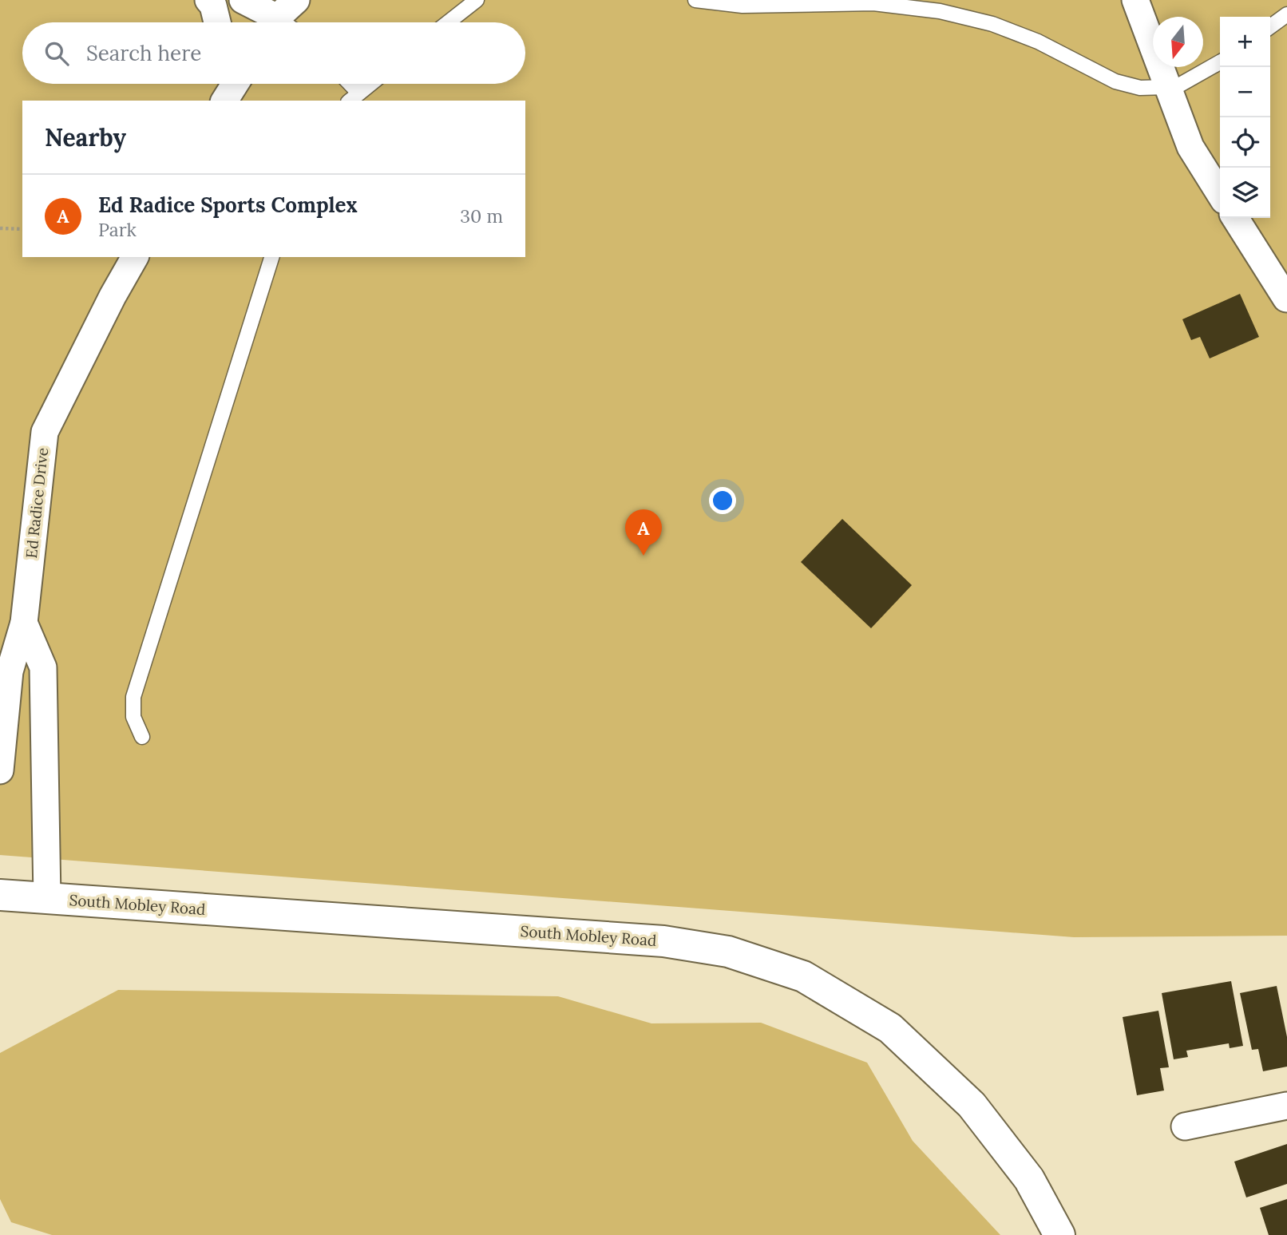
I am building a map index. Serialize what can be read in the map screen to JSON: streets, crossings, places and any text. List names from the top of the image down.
{
  "streets": {
    "street": ["Ed Radice Drive", "South Mobley Road"]
  },
  "north": "bottom",
  "page": {
    "map_buttons": ["+", "−"],
    "search": "Search here",
    "heading": "Nearby",
    "list": [
      {
        "mark": "A",
        "name": "Ed Radice Sports Complex",
        "note": "Park",
        "value": "30 m"
      }
    ],
    "pins": "A"
  }
}
